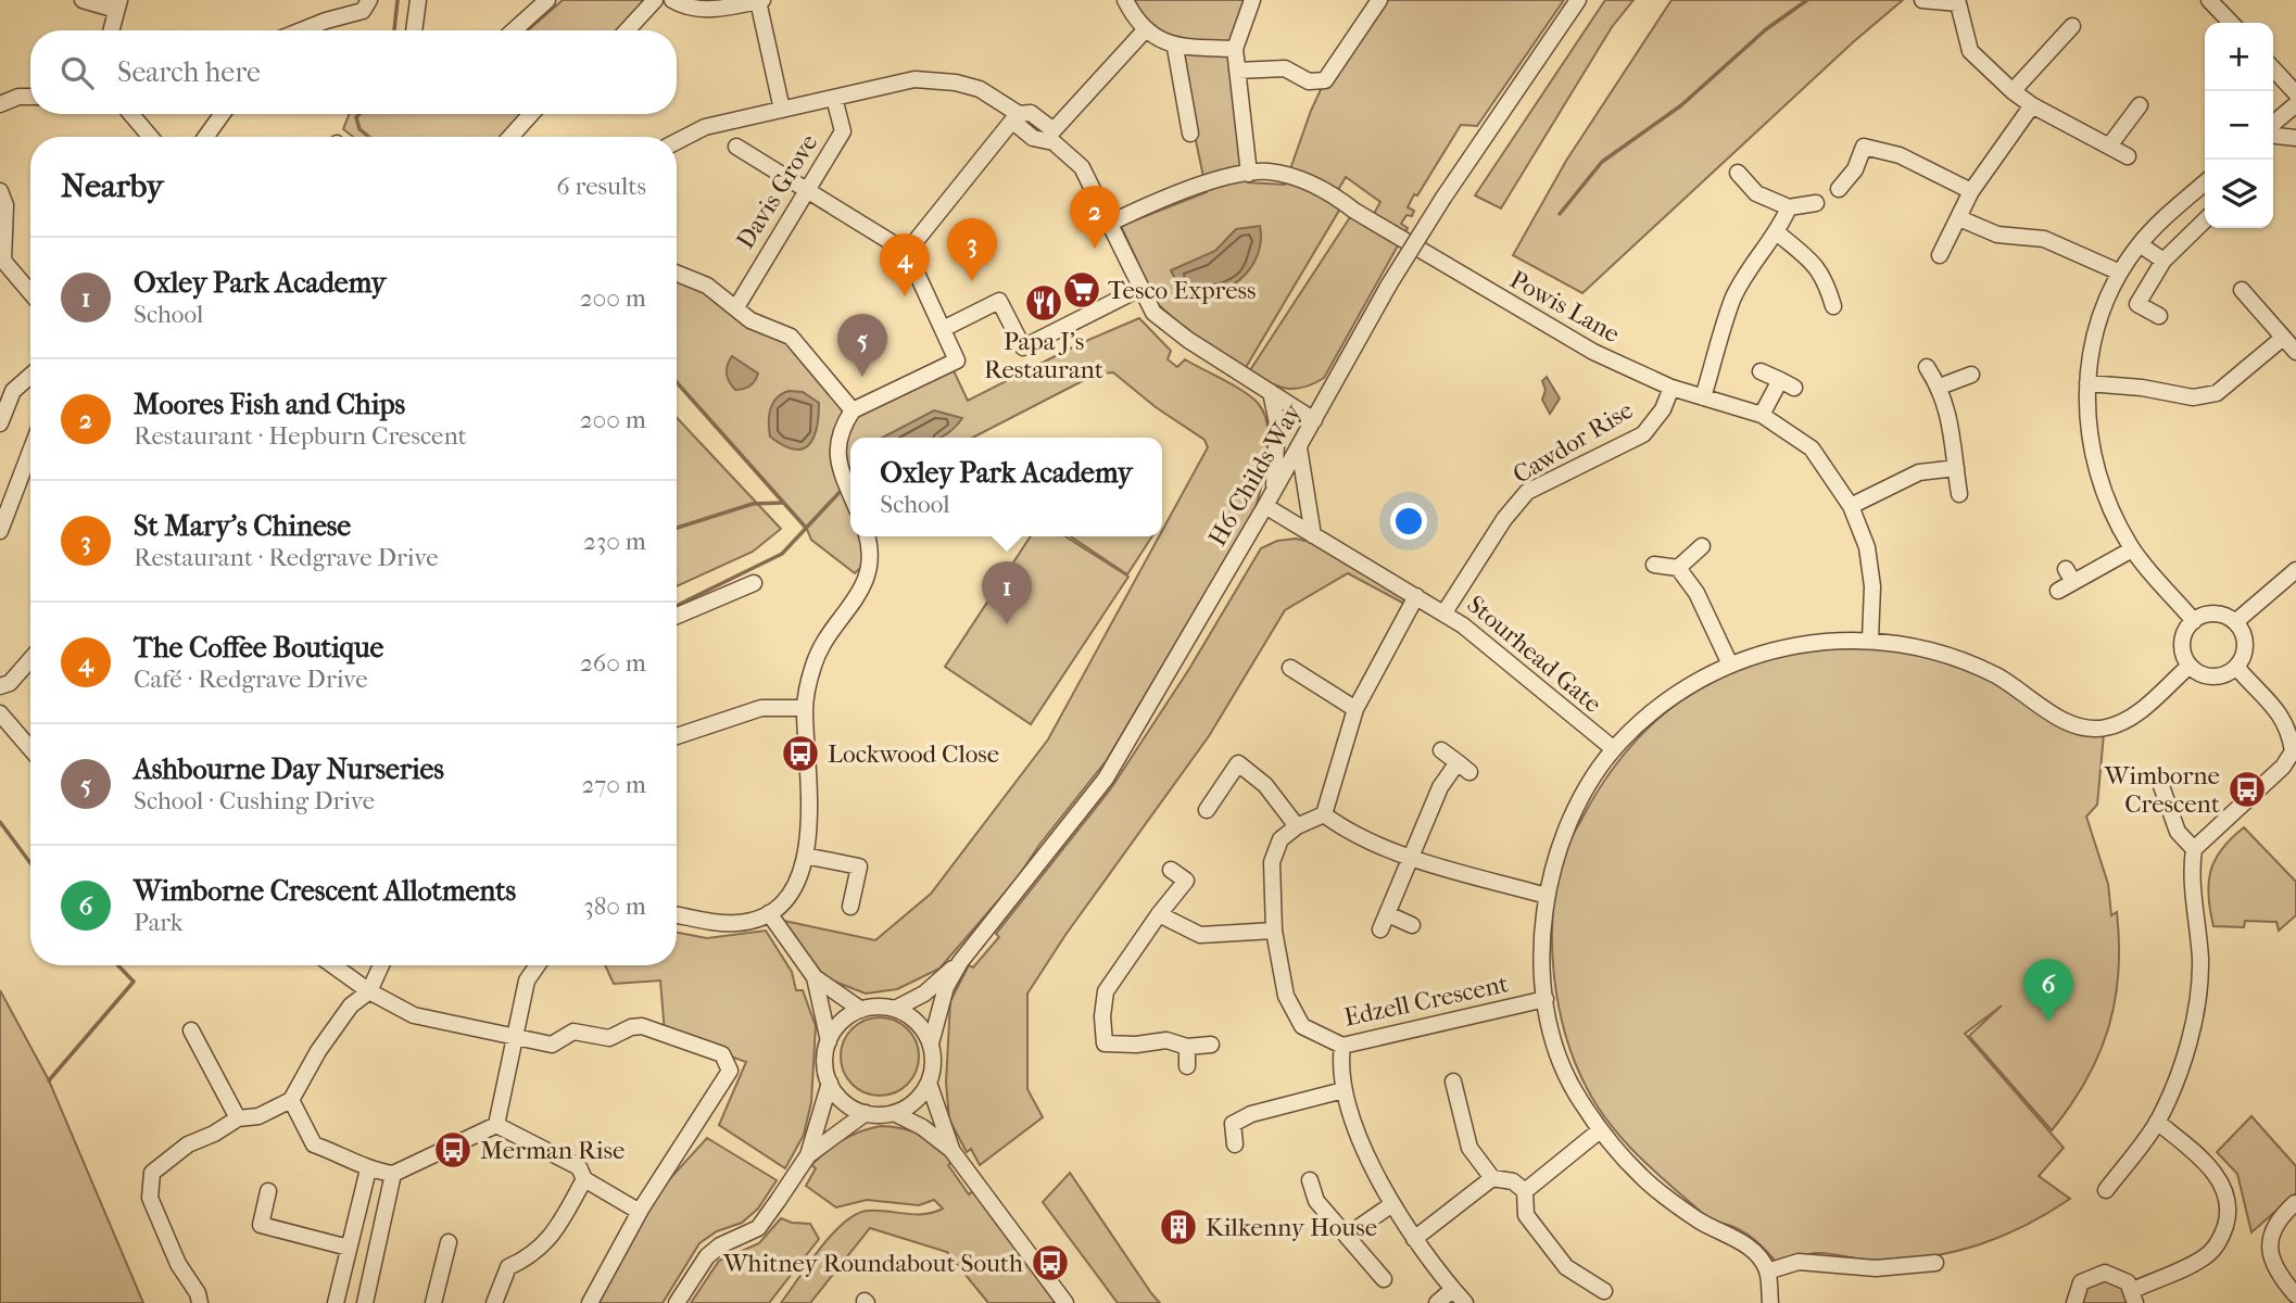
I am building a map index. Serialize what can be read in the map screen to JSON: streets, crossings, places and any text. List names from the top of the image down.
{
  "streets": {
    "street": [
      "Davis Grove",
      "Powis Lane",
      "Cawdor Rise",
      "H6 Childs Way",
      "Stourhead Gate",
      "Edzell Crescent"
    ]
  },
  "crossings": [
    ["Powis Lane", "Cawdor Rise"],
    ["Cawdor Rise", "Stourhead Gate"],
    ["H6 Childs Way", "Stourhead Gate"]
  ],
  "places": {
    "supermarket": ["Tesco Express"],
    "restaurant": ["Papa J's Restaurant"],
    "bus stop": [
      "Lockwood Close",
      "Wimborne Crescent",
      "Merman Rise",
      "Whitney Roundabout South"
    ],
    "building": ["Kilkenny House"]
  },
  "page": {
    "map_buttons": ["+", "−"],
    "search": "Search here",
    "heading": ["Nearby", "6 results"],
    "pins": [
      "2",
      "3",
      "4",
      "5",
      "1",
      "6"
    ],
    "list": [
      {
        "mark": "1",
        "name": "Oxley Park Academy",
        "note": "School",
        "value": "200 m"
      },
      {
        "mark": "2",
        "name": "Moores Fish and Chips",
        "note": "Restaurant · Hepburn Crescent",
        "value": "200 m"
      },
      {
        "mark": "3",
        "name": "St Mary's Chinese",
        "note": "Restaurant · Redgrave Drive",
        "value": "230 m"
      },
      {
        "mark": "4",
        "name": "The Coffee Boutique",
        "note": "Café · Redgrave Drive",
        "value": "260 m"
      },
      {
        "mark": "5",
        "name": "Ashbourne Day Nurseries",
        "note": "School · Cushing Drive",
        "value": "270 m"
      },
      {
        "mark": "6",
        "name": "Wimborne Crescent Allotments",
        "note": "Park",
        "value": "380 m"
      }
    ],
    "popup": ["Oxley Park Academy", "School"]
  }
}
